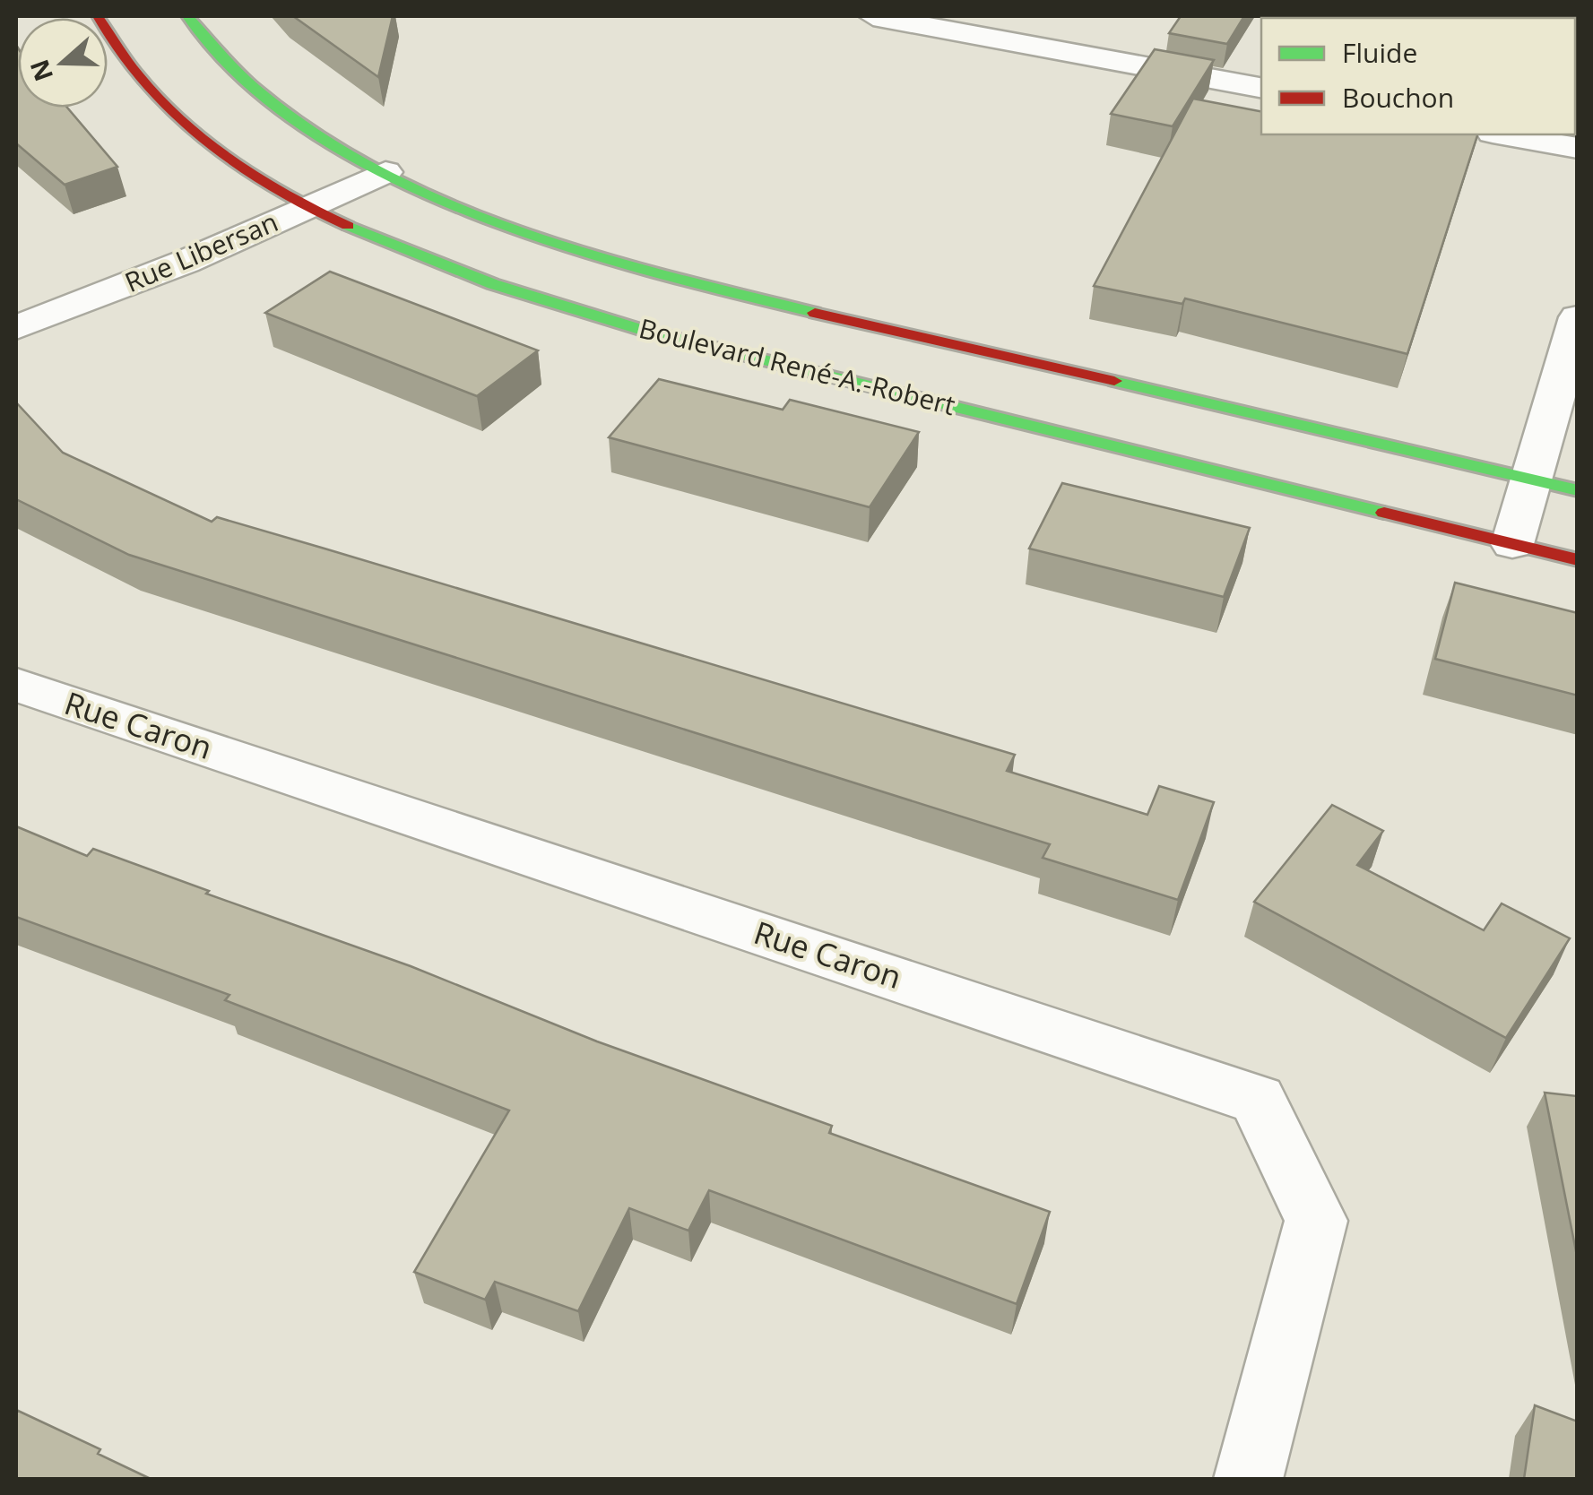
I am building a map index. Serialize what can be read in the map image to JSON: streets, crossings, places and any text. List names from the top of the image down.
{
  "streets": {
    "street": ["Rue Libersan", "Boulevard René-A.-Robert", "Rue Caron"]
  },
  "crossings": [
    ["Rue Libersan", "Boulevard René-A.-Robert"]
  ],
  "legend": ["Fluide", "Bouchon"],
  "north": "left"
}
